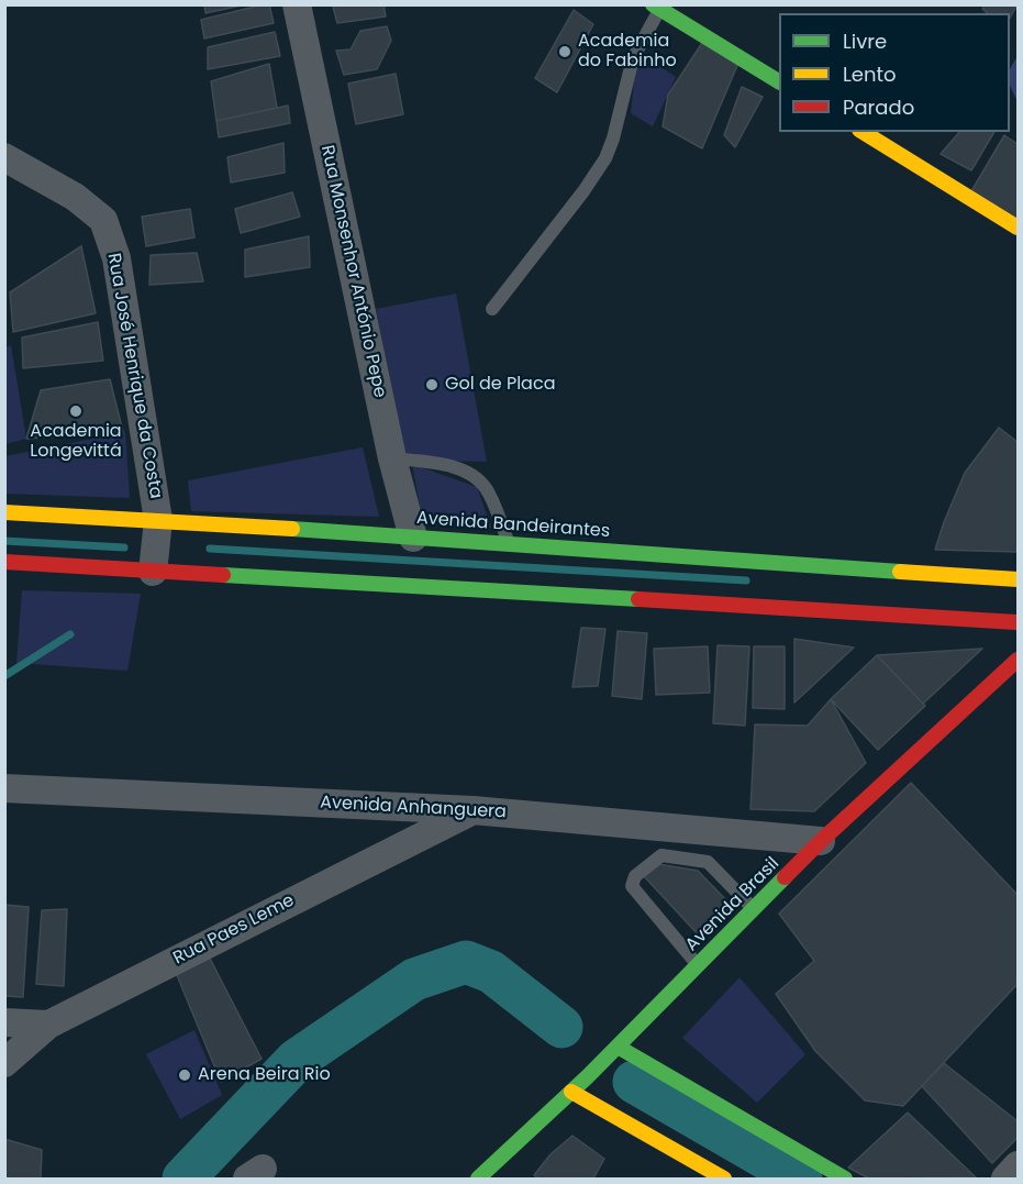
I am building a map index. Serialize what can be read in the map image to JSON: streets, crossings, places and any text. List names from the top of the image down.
{
  "streets": {
    "street": [
      "Rua Monsenhor António Pepe",
      "Rua José Henrique da Costa",
      "Avenida Bandeirantes",
      "Avenida Anhanguera",
      "Avenida Brasil",
      "Rua Paes Leme"
    ]
  },
  "crossings": [
    ["Rua Monsenhor António Pepe", "Avenida Bandeirantes"],
    ["Rua José Henrique da Costa", "Avenida Bandeirantes"],
    ["Avenida Anhanguera", "Avenida Brasil"],
    ["Avenida Anhanguera", "Rua Paes Leme"]
  ],
  "places": [
    "Academia do Fabinho",
    "Gol de Placa",
    "Academia Longevittá",
    "Arena Beira Rio"
  ],
  "legend": ["Livre", "Lento", "Parado"]
}
